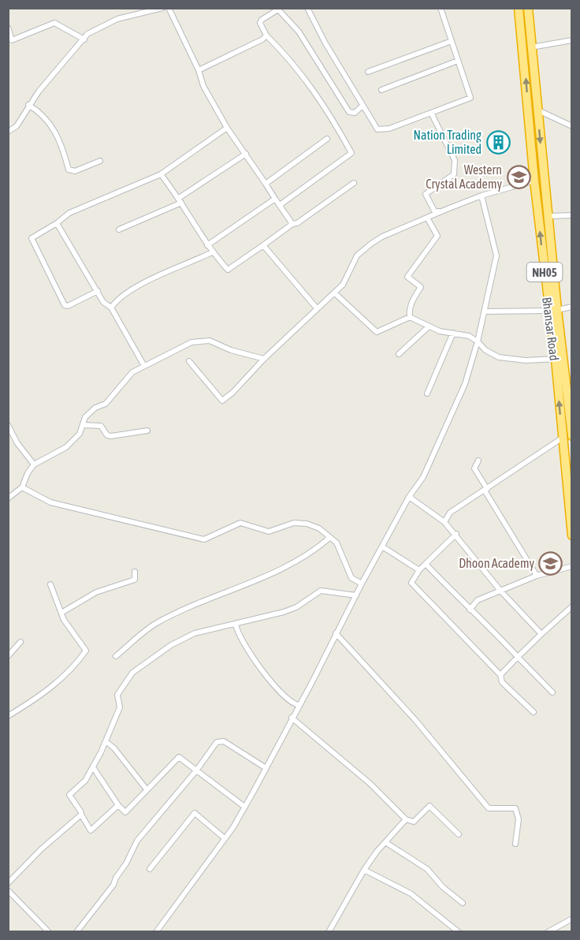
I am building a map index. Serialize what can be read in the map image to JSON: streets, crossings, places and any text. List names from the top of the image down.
{
  "streets": {
    "highway": ["NH05", "Bhansar Road"]
  },
  "places": {
    "building": ["Nation Trading Limited"],
    "school or university": ["Western Crystal Academy", "Dhoon Academy"]
  }
}
